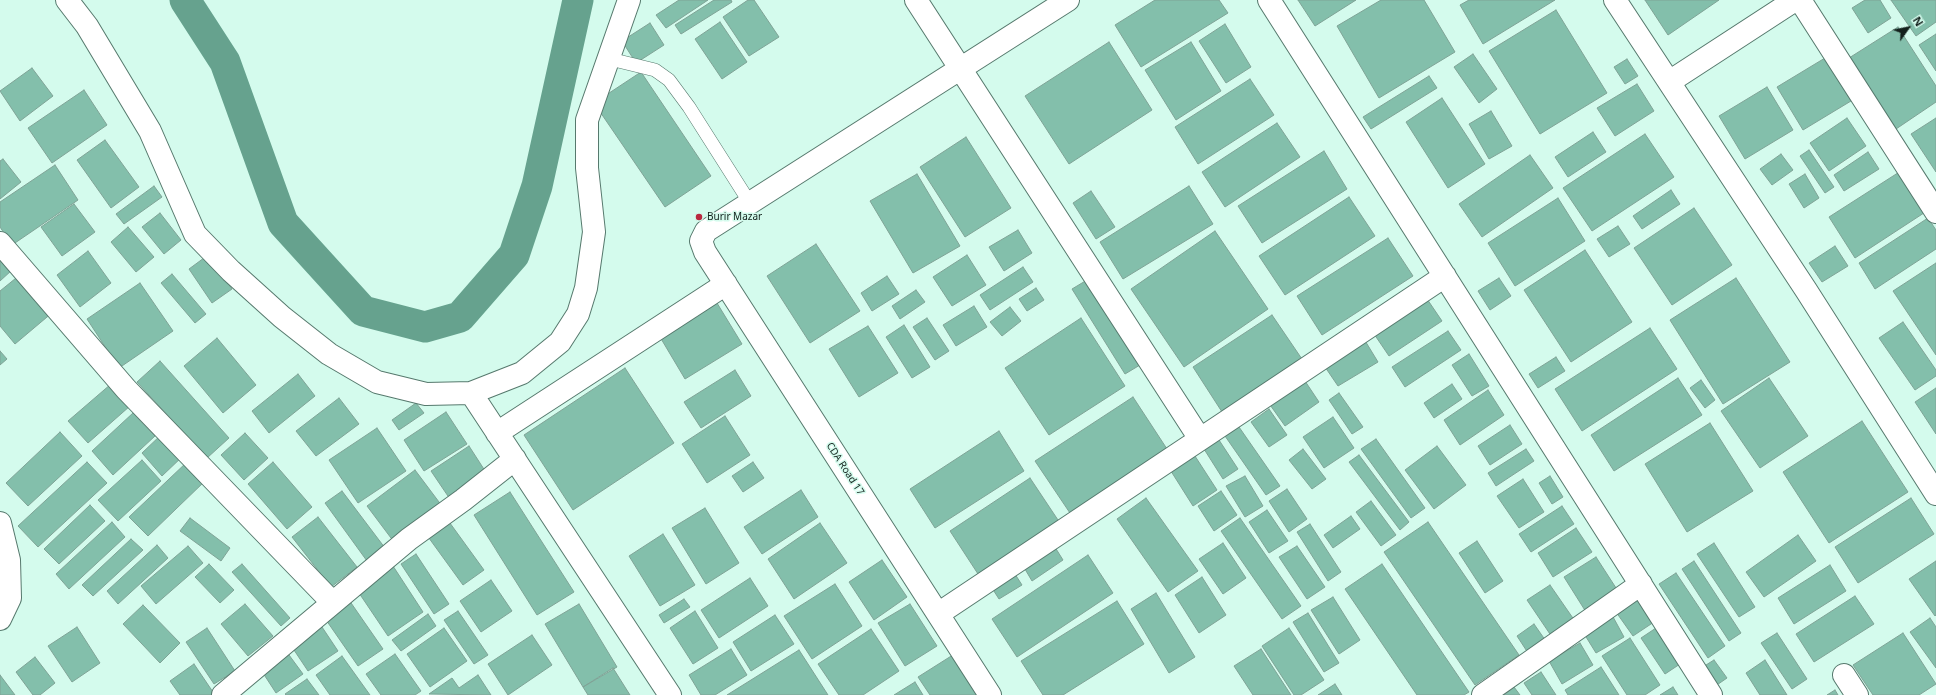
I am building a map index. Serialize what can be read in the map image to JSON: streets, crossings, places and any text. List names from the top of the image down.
{
  "streets": {
    "street": ["CDA Road 17"]
  },
  "places": ["Burir Mazar"],
  "north": "top right"
}
